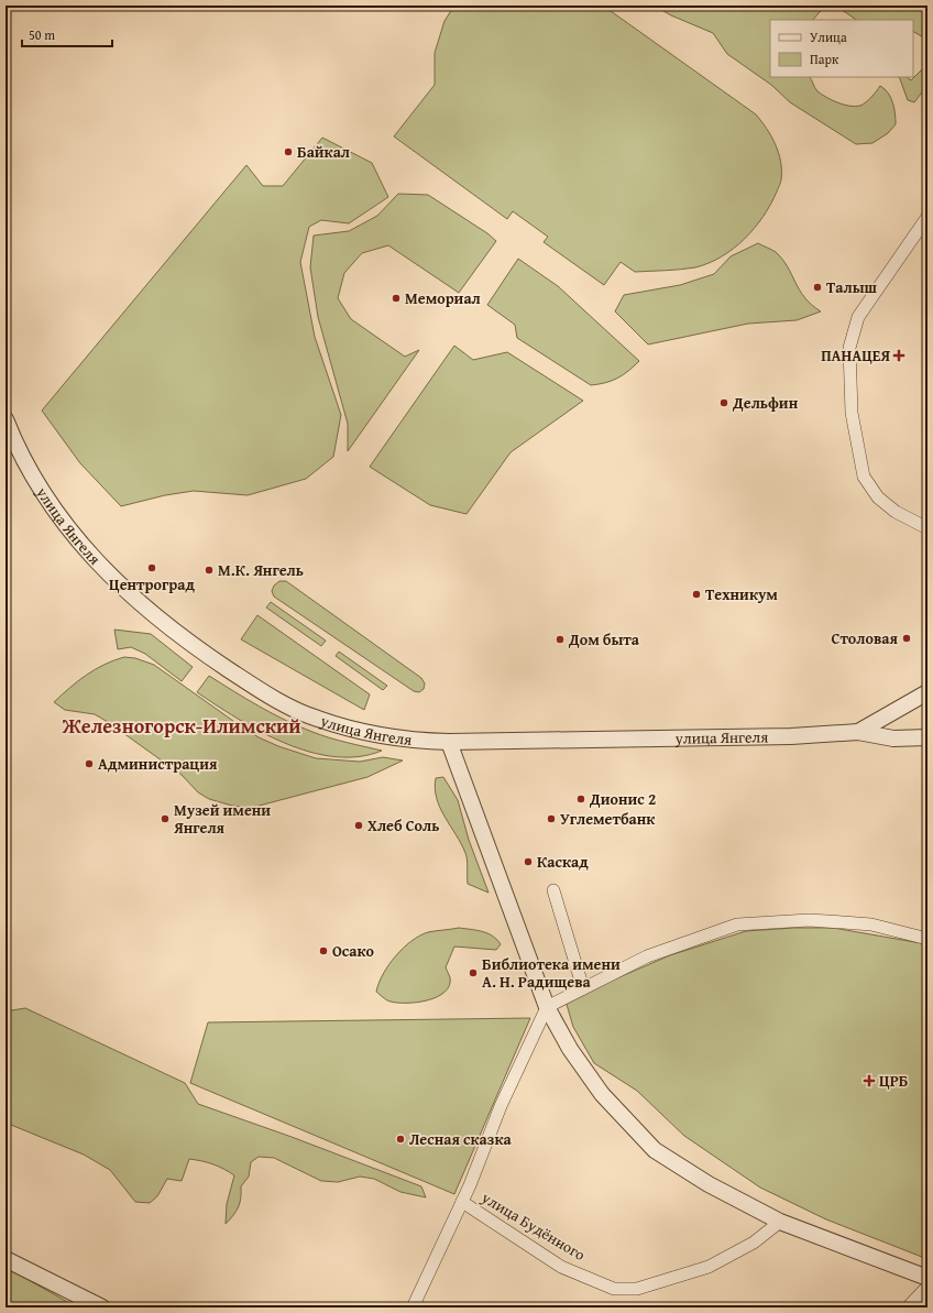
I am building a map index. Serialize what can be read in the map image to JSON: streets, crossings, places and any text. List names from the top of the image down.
{
  "streets": {
    "street": ["улица Янгеля", "улица Будённого"]
  },
  "districts": ["Железногорск-Илимский"],
  "places": {
    "other": [
      "Байкал",
      "Талыш",
      "Мемориал",
      "Дельфин",
      "Центроград",
      "М.К. Янгель",
      "Техникум",
      "Столовая",
      "Дом быта",
      "Администрация",
      "Дионис 2",
      "Музей имени Янгеля",
      "Углеметбанк",
      "Хлеб Соль",
      "Каскад",
      "Осако",
      "Библиотека имени А. Н. Радищева",
      "Лесная сказка"
    ],
    "health": ["ПАНАЦЕЯ", "ЦРБ"]
  },
  "legend": ["Улица", "Парк"],
  "scale_bar": "50 m"
}
